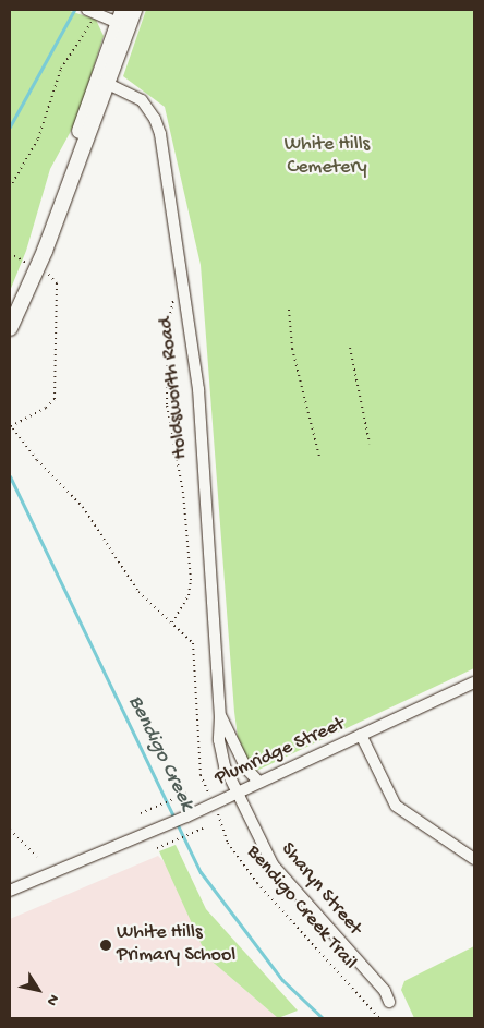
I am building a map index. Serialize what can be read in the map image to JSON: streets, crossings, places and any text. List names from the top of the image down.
{
  "streets": {
    "street": ["Holdsworth Road", "Plumridge Street", "Sharyn Street"],
    "path": ["Bendigo Creek Trail"]
  },
  "crossings": [
    ["Holdsworth Road", "Plumridge Street"],
    ["Holdsworth Road", "Sharyn Street"],
    ["Plumridge Street", "Sharyn Street"]
  ],
  "water": ["Bendigo Creek"],
  "parks": ["White Hills Cemetery"],
  "places": ["White Hills Primary School"],
  "north": "bottom right"
}
